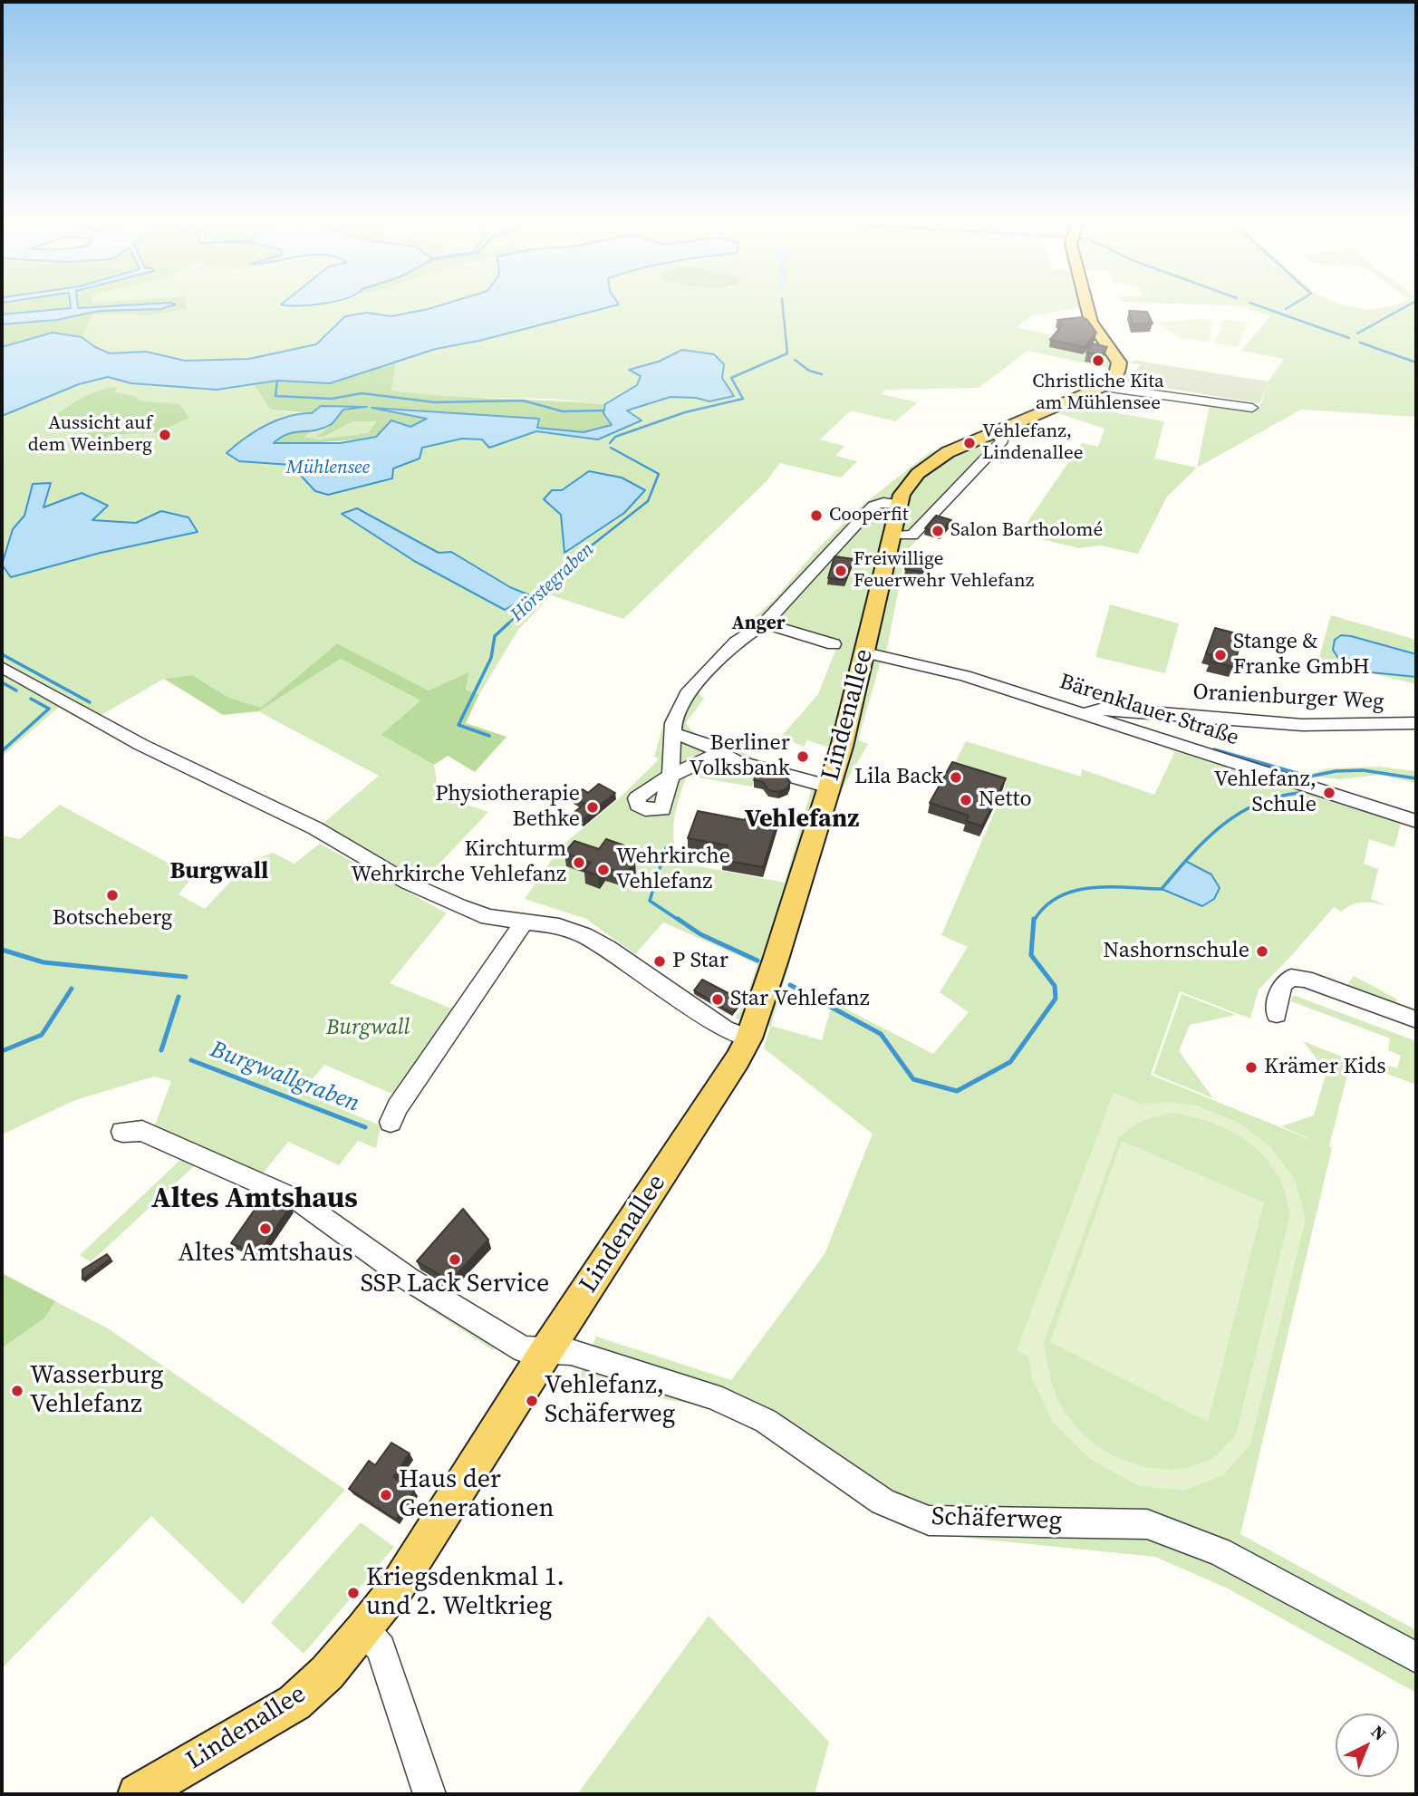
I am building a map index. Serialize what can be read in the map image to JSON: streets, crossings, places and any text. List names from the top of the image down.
{
  "streets": {
    "main road": ["Lindenallee"],
    "street": ["Oranienburger Weg", "Bärenklauer Straße", "Schäferweg"]
  },
  "crossings": [
    ["Oranienburger Weg", "Bärenklauer Straße"],
    ["Bärenklauer Straße", "Lindenallee"],
    ["Lindenallee", "Schäferweg"]
  ],
  "districts": [
    "Anger",
    "Vehlefanz",
    "Burgwall",
    "Altes Amtshaus"
  ],
  "water": ["Mühlensee", "Hörstegraben", "Burgwallgraben"],
  "parks": ["Burgwall"],
  "places": [
    "Christliche Kita am Mühlensee",
    "Aussicht auf dem Weinberg",
    "Vehlefanz, Lindenallee",
    "Cooperfit",
    "Salon Bartholomé",
    "Freiwillige Feuerwehr Vehlefanz",
    "Stange & Franke GmbH",
    "Berliner Volksbank",
    "Lila Back",
    "Vehlefanz, Schule",
    "Netto",
    "Physiotherapie Bethke",
    "Kirchturm Wehrkirche Vehlefanz",
    "Wehrkirche Vehlefanz",
    "Botscheberg",
    "Nashornschule",
    "P Star",
    "Star Vehlefanz",
    "Krämer Kids",
    "Altes Amtshaus",
    "SSP Lack Service",
    "Wasserburg Vehlefanz",
    "Vehlefanz, Schäferweg",
    "Haus der Generationen",
    "Kriegsdenkmal 1. und 2. Weltkrieg"
  ],
  "north": "top right"
}
